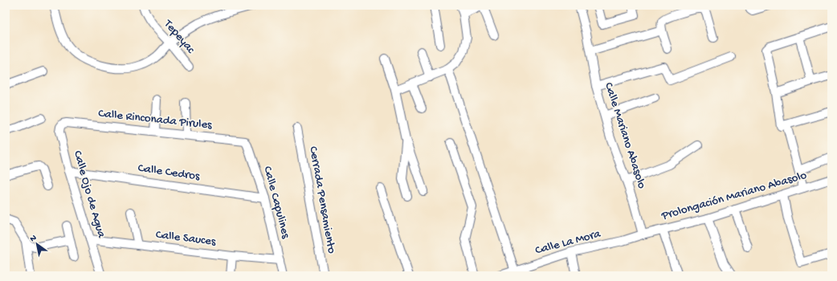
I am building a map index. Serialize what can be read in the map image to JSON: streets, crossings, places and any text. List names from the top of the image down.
{
  "streets": {
    "street": [
      "Tepeyac",
      "Calle Rinconada Pirules",
      "Calle Mariano Abasolo",
      "Calle Cedros",
      "Calle Ojo de Agua",
      "Prolongación Mariano Abasolo",
      "Cerrada Pensamiento",
      "Calle Capulines",
      "Calle Sauces",
      "Calle La Mora"
    ]
  },
  "crossings": [
    ["Calle Rinconada Pirules", "Calle Ojo de Agua"],
    ["Calle Rinconada Pirules", "Calle Capulines"],
    ["Calle Mariano Abasolo", "Prolongación Mariano Abasolo"],
    ["Calle Mariano Abasolo", "Calle La Mora"],
    ["Calle Cedros", "Calle Ojo de Agua"],
    ["Calle Cedros", "Calle Capulines"],
    ["Calle Ojo de Agua", "Calle Sauces"],
    ["Prolongación Mariano Abasolo", "Calle La Mora"],
    ["Calle Capulines", "Calle Sauces"]
  ],
  "north": "top left"
}
